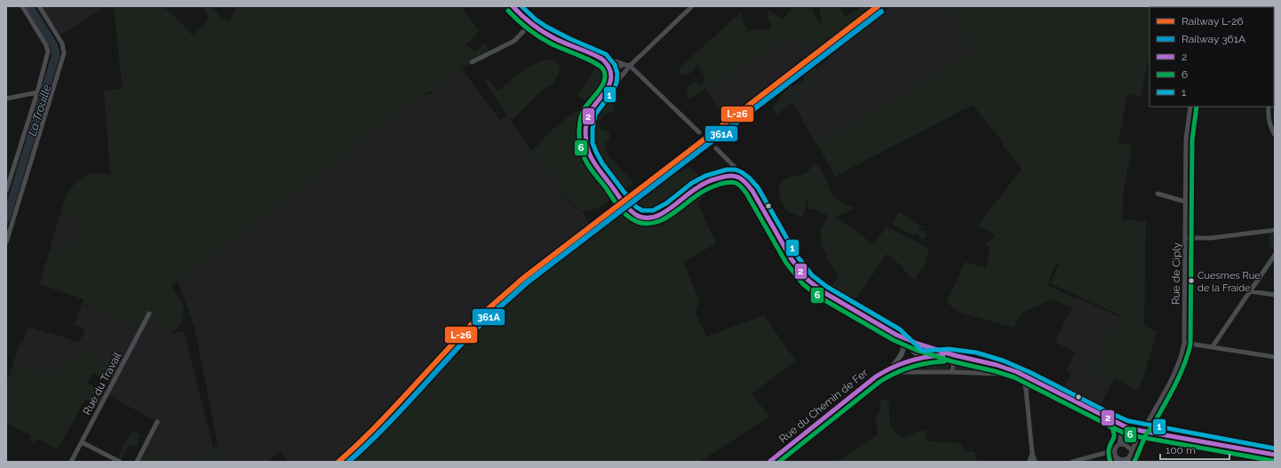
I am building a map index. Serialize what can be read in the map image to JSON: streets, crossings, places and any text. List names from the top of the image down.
{
  "streets": {
    "main road": ["Rue du Chemin de Fer"],
    "street": ["Rue de Ciply", "Rue du Travail"]
  },
  "water": ["La Trouille"],
  "places": ["Cuesmes Rue de la Fraide"],
  "lines": [
    "rail line L-26",
    "transit line 2",
    "transit line 1",
    "transit line 6",
    "rail line 361A"
  ],
  "legend": [
    "Railway L-26",
    "Railway 361A",
    "2",
    "6",
    "1"
  ],
  "scale_bar": "100 m"
}
